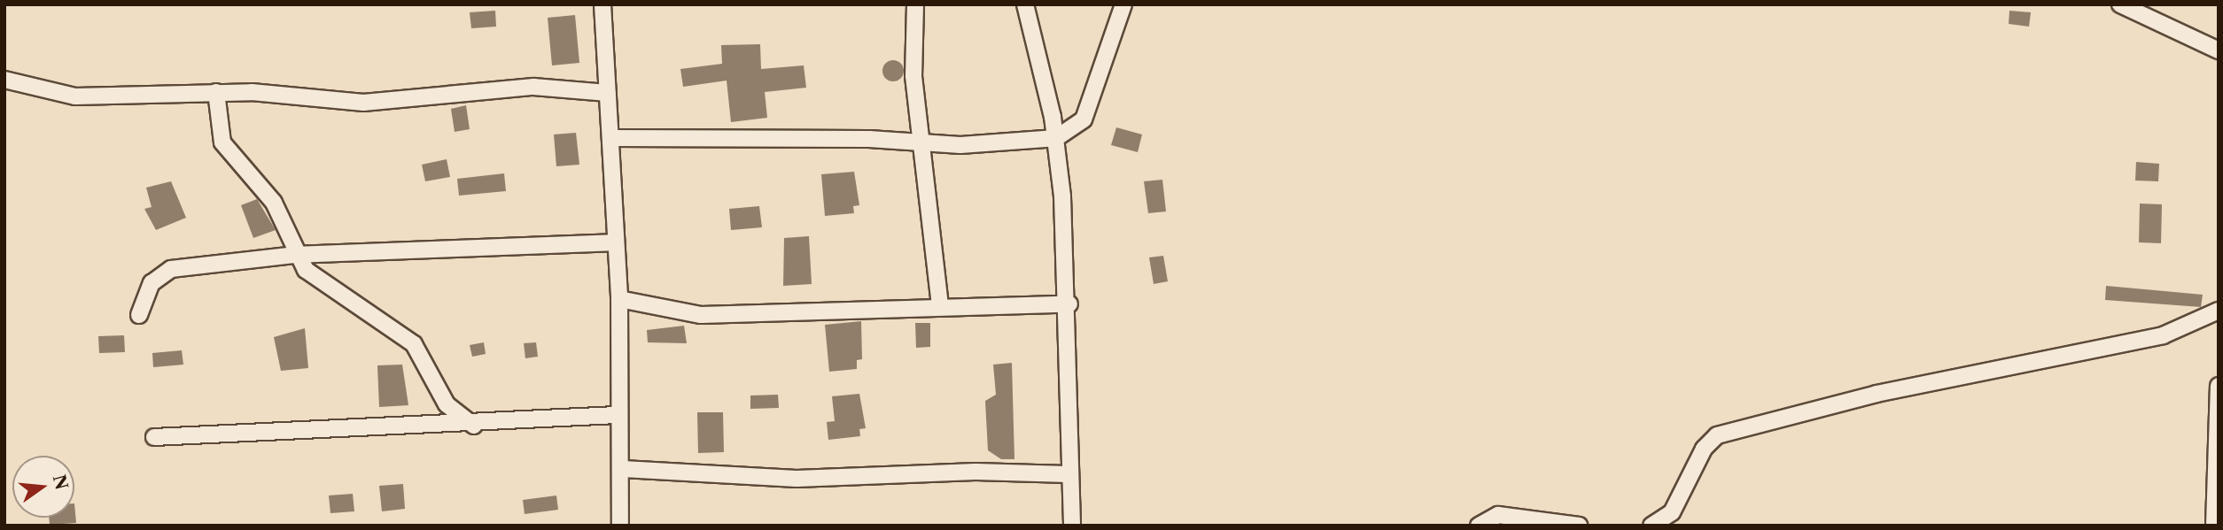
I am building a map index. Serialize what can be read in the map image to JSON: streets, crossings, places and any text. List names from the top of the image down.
{
  "north": "right"
}
